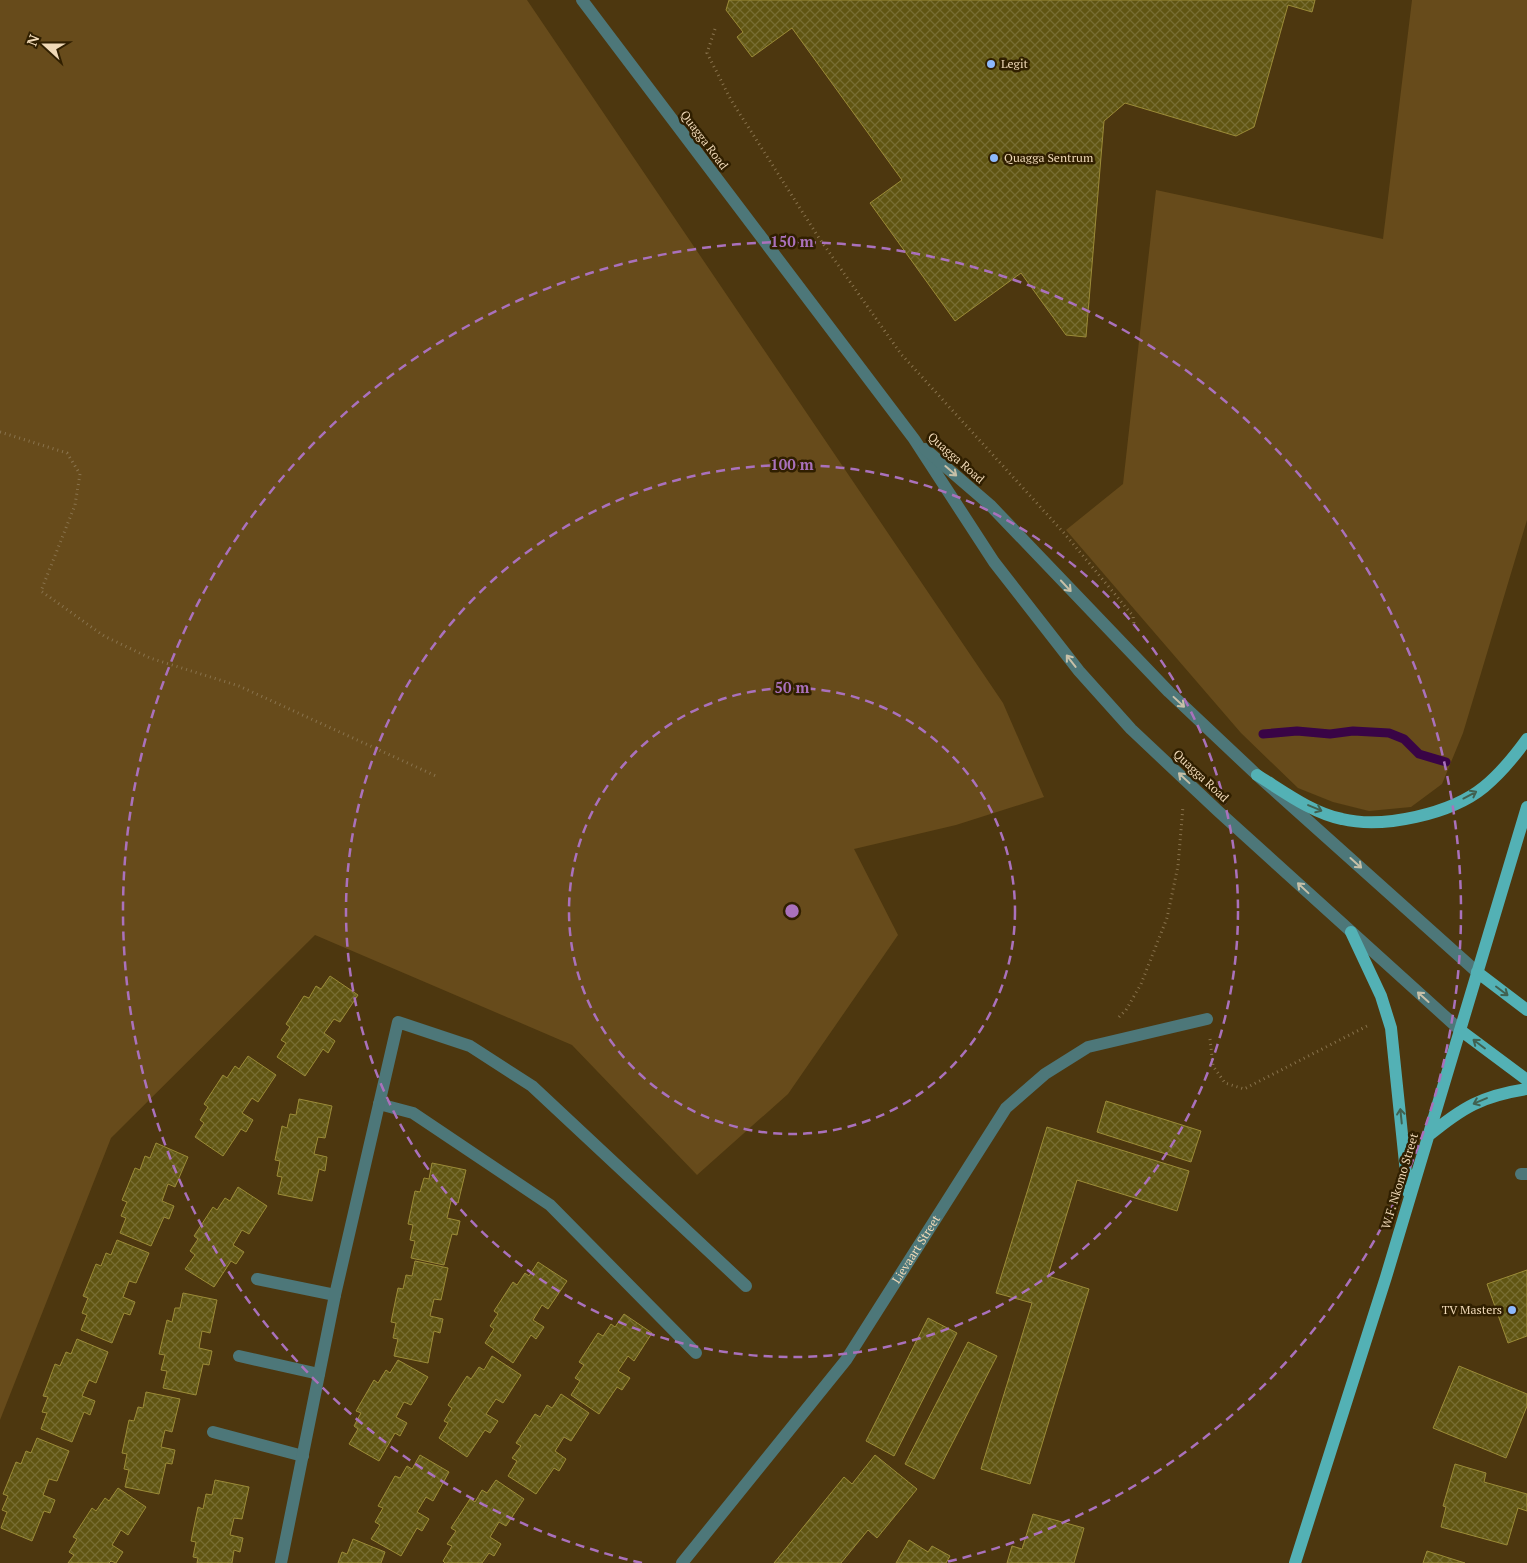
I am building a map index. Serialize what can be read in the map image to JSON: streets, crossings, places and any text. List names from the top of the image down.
{
  "streets": {
    "main road": ["Quagga Road", "W.F. Nkomo Street"],
    "street": ["Lievaart Street"]
  },
  "crossings": [
    ["Quagga Road", "W.F. Nkomo Street"]
  ],
  "places": ["Legit", "Quagga Sentrum", "TV Masters"],
  "north": "left",
  "rings": ["150 m", "100 m", "50 m"]
}
